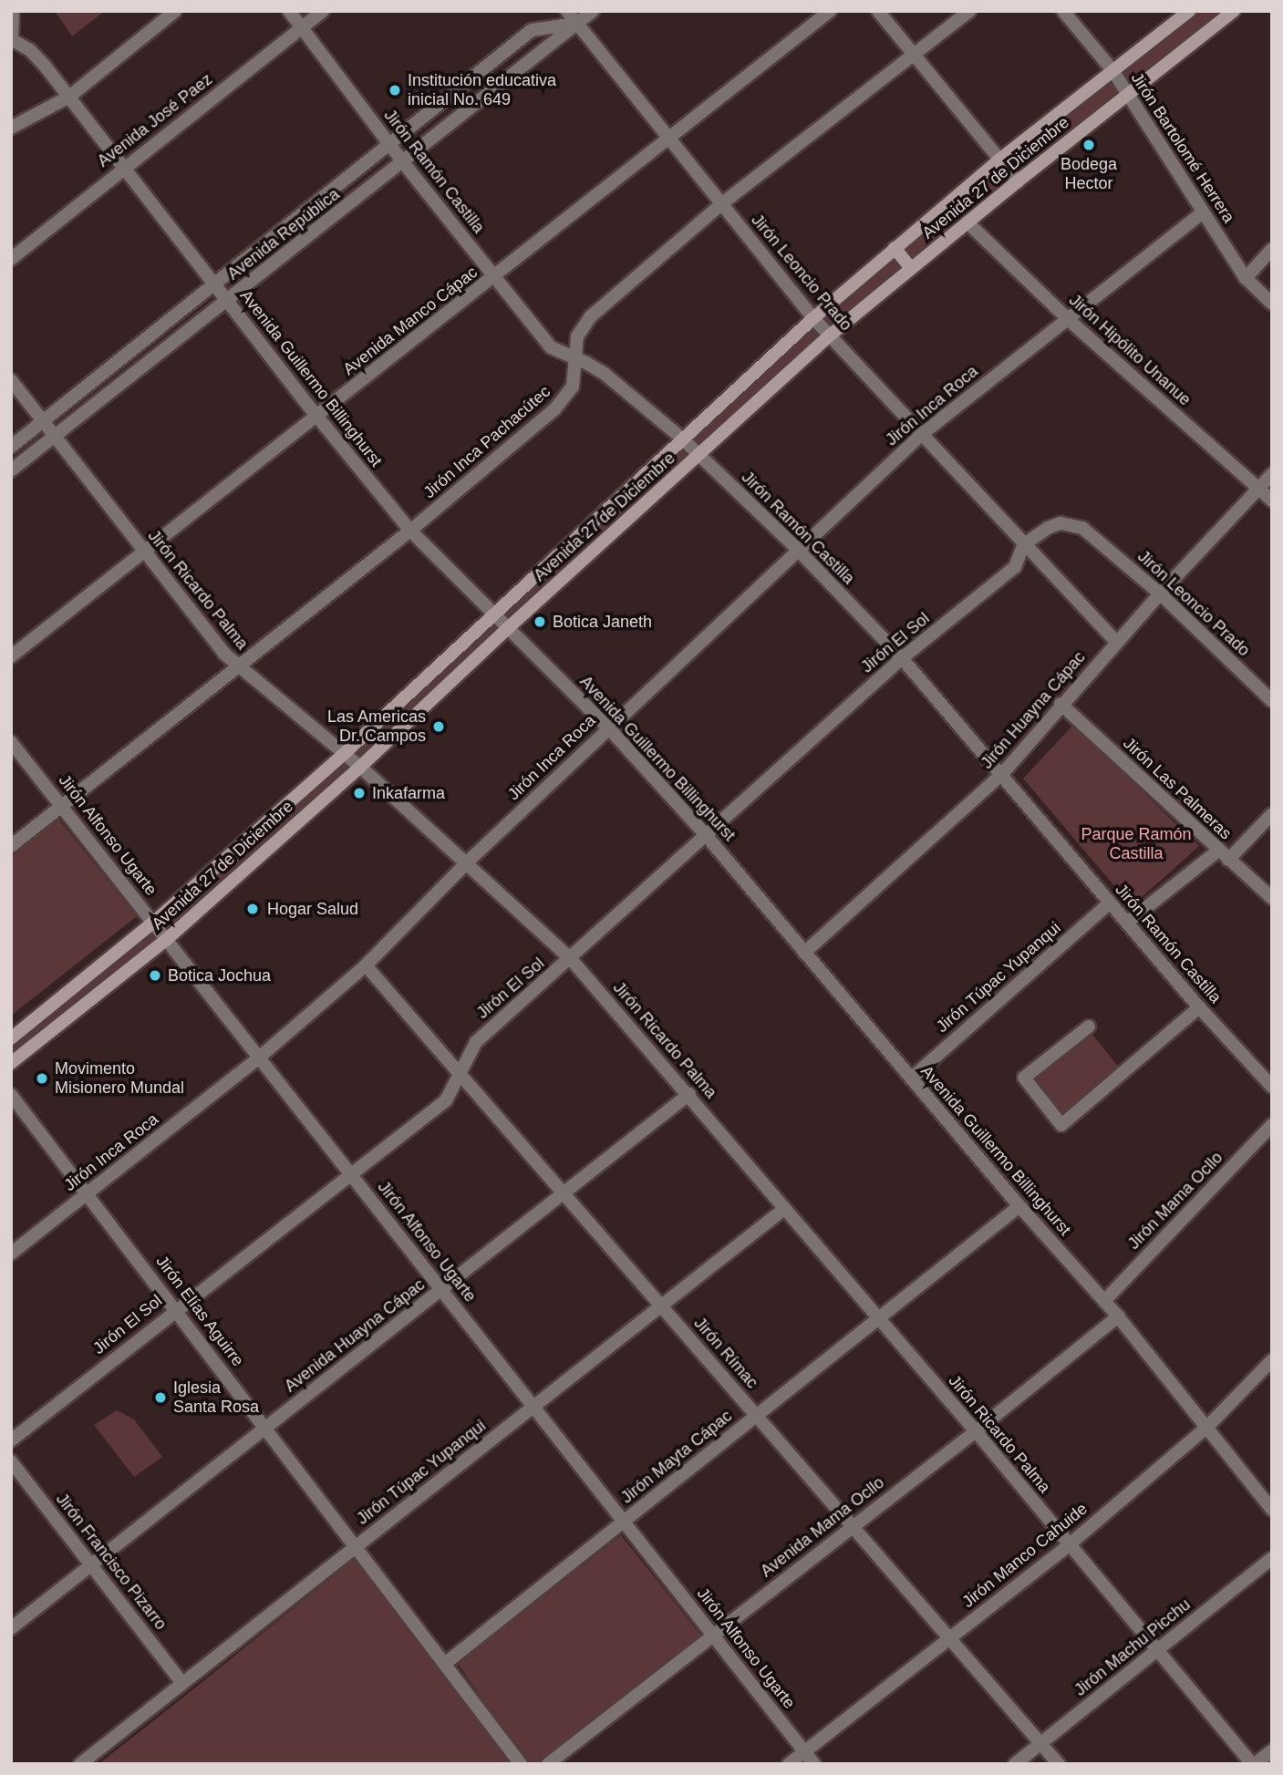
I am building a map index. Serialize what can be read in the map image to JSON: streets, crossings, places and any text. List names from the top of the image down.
{
  "streets": {
    "street": [
      "Avenida José Paez",
      "Jirón Bartolomé Herrera",
      "Jirón Ramón Castilla",
      "Avenida 27 de Diciembre",
      "Avenida República",
      "Jirón Leoncio Prado",
      "Avenida Manco Cápac",
      "Jirón Hipólito Unanue",
      "Avenida Guillermo Billinghurst",
      "Jirón Inca Roca",
      "Jirón Inca Pachacútec",
      "Jirón Ricardo Palma",
      "Jirón El Sol",
      "Jirón Huayna Cápac",
      "Jirón Las Palmeras",
      "Jirón Alfonso Ugarte",
      "Jirón Túpac Yupanqui",
      "Jirón Mama Ocllo",
      "Jirón Elías Aguirre",
      "Avenida Huayna Cápac",
      "Jirón Rímac",
      "Jirón Mayta Cápac",
      "Avenida Mama Ocllo",
      "Jirón Manco Cahuide",
      "Jirón Francisco Pizarro",
      "Jirón Machu Picchu"
    ]
  },
  "crossings": [
    ["Avenida José Paez", "Jirón Ramón Castilla"],
    ["Avenida José Paez", "Avenida Guillermo Billinghurst"],
    ["Jirón Bartolomé Herrera", "Avenida 27 de Diciembre"],
    ["Jirón Bartolomé Herrera", "Jirón Inca Roca"],
    ["Jirón Ramón Castilla", "Avenida 27 de Diciembre"],
    ["Jirón Ramón Castilla", "Avenida República"],
    ["Jirón Ramón Castilla", "Avenida Manco Cápac"],
    ["Jirón Ramón Castilla", "Jirón Inca Roca"],
    ["Jirón Ramón Castilla", "Jirón Inca Pachacútec"],
    ["Jirón Ramón Castilla", "Jirón El Sol"],
    ["Jirón Ramón Castilla", "Jirón Huayna Cápac"],
    ["Jirón Ramón Castilla", "Jirón Túpac Yupanqui"],
    ["Avenida 27 de Diciembre", "Jirón Leoncio Prado"],
    ["Avenida 27 de Diciembre", "Jirón Hipólito Unanue"],
    ["Avenida 27 de Diciembre", "Avenida Guillermo Billinghurst"],
    ["Avenida 27 de Diciembre", "Jirón Ricardo Palma"],
    ["Avenida 27 de Diciembre", "Jirón Alfonso Ugarte"],
    ["Avenida República", "Jirón Leoncio Prado"],
    ["Avenida República", "Avenida Guillermo Billinghurst"],
    ["Avenida República", "Jirón Ricardo Palma"],
    ["Jirón Leoncio Prado", "Avenida Manco Cápac"],
    ["Jirón Leoncio Prado", "Jirón Inca Roca"],
    ["Jirón Leoncio Prado", "Jirón Inca Pachacútec"],
    ["Jirón Leoncio Prado", "Jirón El Sol"],
    ["Jirón Leoncio Prado", "Jirón Huayna Cápac"],
    ["Avenida Manco Cápac", "Avenida Guillermo Billinghurst"],
    ["Avenida Manco Cápac", "Jirón Ricardo Palma"],
    ["Jirón Hipólito Unanue", "Jirón Inca Roca"],
    ["Jirón Hipólito Unanue", "Jirón Huayna Cápac"],
    ["Avenida Guillermo Billinghurst", "Jirón Inca Roca"],
    ["Avenida Guillermo Billinghurst", "Jirón Inca Pachacútec"],
    ["Avenida Guillermo Billinghurst", "Jirón El Sol"],
    ["Avenida Guillermo Billinghurst", "Jirón Huayna Cápac"],
    ["Avenida Guillermo Billinghurst", "Jirón Túpac Yupanqui"],
    ["Avenida Guillermo Billinghurst", "Jirón Mama Ocllo"],
    ["Avenida Guillermo Billinghurst", "Jirón Mayta Cápac"],
    ["Avenida Guillermo Billinghurst", "Avenida Mama Ocllo"],
    ["Avenida Guillermo Billinghurst", "Jirón Manco Cahuide"],
    ["Jirón Inca Roca", "Jirón Ricardo Palma"],
    ["Jirón Inca Roca", "Jirón Alfonso Ugarte"],
    ["Jirón Inca Roca", "Jirón Elías Aguirre"],
    ["Jirón Inca Roca", "Jirón Rímac"],
    ["Jirón Inca Pachacútec", "Jirón Ricardo Palma"],
    ["Jirón Inca Pachacútec", "Jirón Alfonso Ugarte"],
    ["Jirón Ricardo Palma", "Jirón El Sol"],
    ["Jirón Ricardo Palma", "Jirón Túpac Yupanqui"],
    ["Jirón Ricardo Palma", "Avenida Huayna Cápac"],
    ["Jirón Ricardo Palma", "Jirón Mayta Cápac"],
    ["Jirón Ricardo Palma", "Avenida Mama Ocllo"],
    ["Jirón Ricardo Palma", "Jirón Manco Cahuide"],
    ["Jirón Ricardo Palma", "Jirón Machu Picchu"],
    ["Jirón El Sol", "Jirón Alfonso Ugarte"],
    ["Jirón El Sol", "Jirón Elías Aguirre"],
    ["Jirón El Sol", "Jirón Rímac"],
    ["Jirón Huayna Cápac", "Jirón Las Palmeras"],
    ["Jirón Alfonso Ugarte", "Jirón Túpac Yupanqui"],
    ["Jirón Alfonso Ugarte", "Avenida Huayna Cápac"],
    ["Jirón Alfonso Ugarte", "Jirón Mayta Cápac"],
    ["Jirón Alfonso Ugarte", "Avenida Mama Ocllo"],
    ["Jirón Alfonso Ugarte", "Jirón Manco Cahuide"],
    ["Jirón Túpac Yupanqui", "Jirón Elías Aguirre"],
    ["Jirón Túpac Yupanqui", "Jirón Rímac"],
    ["Jirón Túpac Yupanqui", "Jirón Francisco Pizarro"],
    ["Jirón Elías Aguirre", "Avenida Huayna Cápac"],
    ["Jirón Elías Aguirre", "Jirón Mayta Cápac"],
    ["Avenida Huayna Cápac", "Jirón Rímac"],
    ["Avenida Huayna Cápac", "Jirón Francisco Pizarro"],
    ["Jirón Rímac", "Jirón Mayta Cápac"],
    ["Jirón Rímac", "Avenida Mama Ocllo"],
    ["Jirón Rímac", "Jirón Manco Cahuide"],
    ["Jirón Rímac", "Jirón Machu Picchu"]
  ],
  "parks": ["Parque Ramón Castilla"],
  "places": [
    "Institución educativa inicial No. 649",
    "Bodega Hector",
    "Botica Janeth",
    "Las Americas Dr. Campos",
    "Inkafarma",
    "Hogar Salud",
    "Botica Jochua",
    "Movimento Misionero Mundal",
    "Iglesia Santa Rosa"
  ]
}
